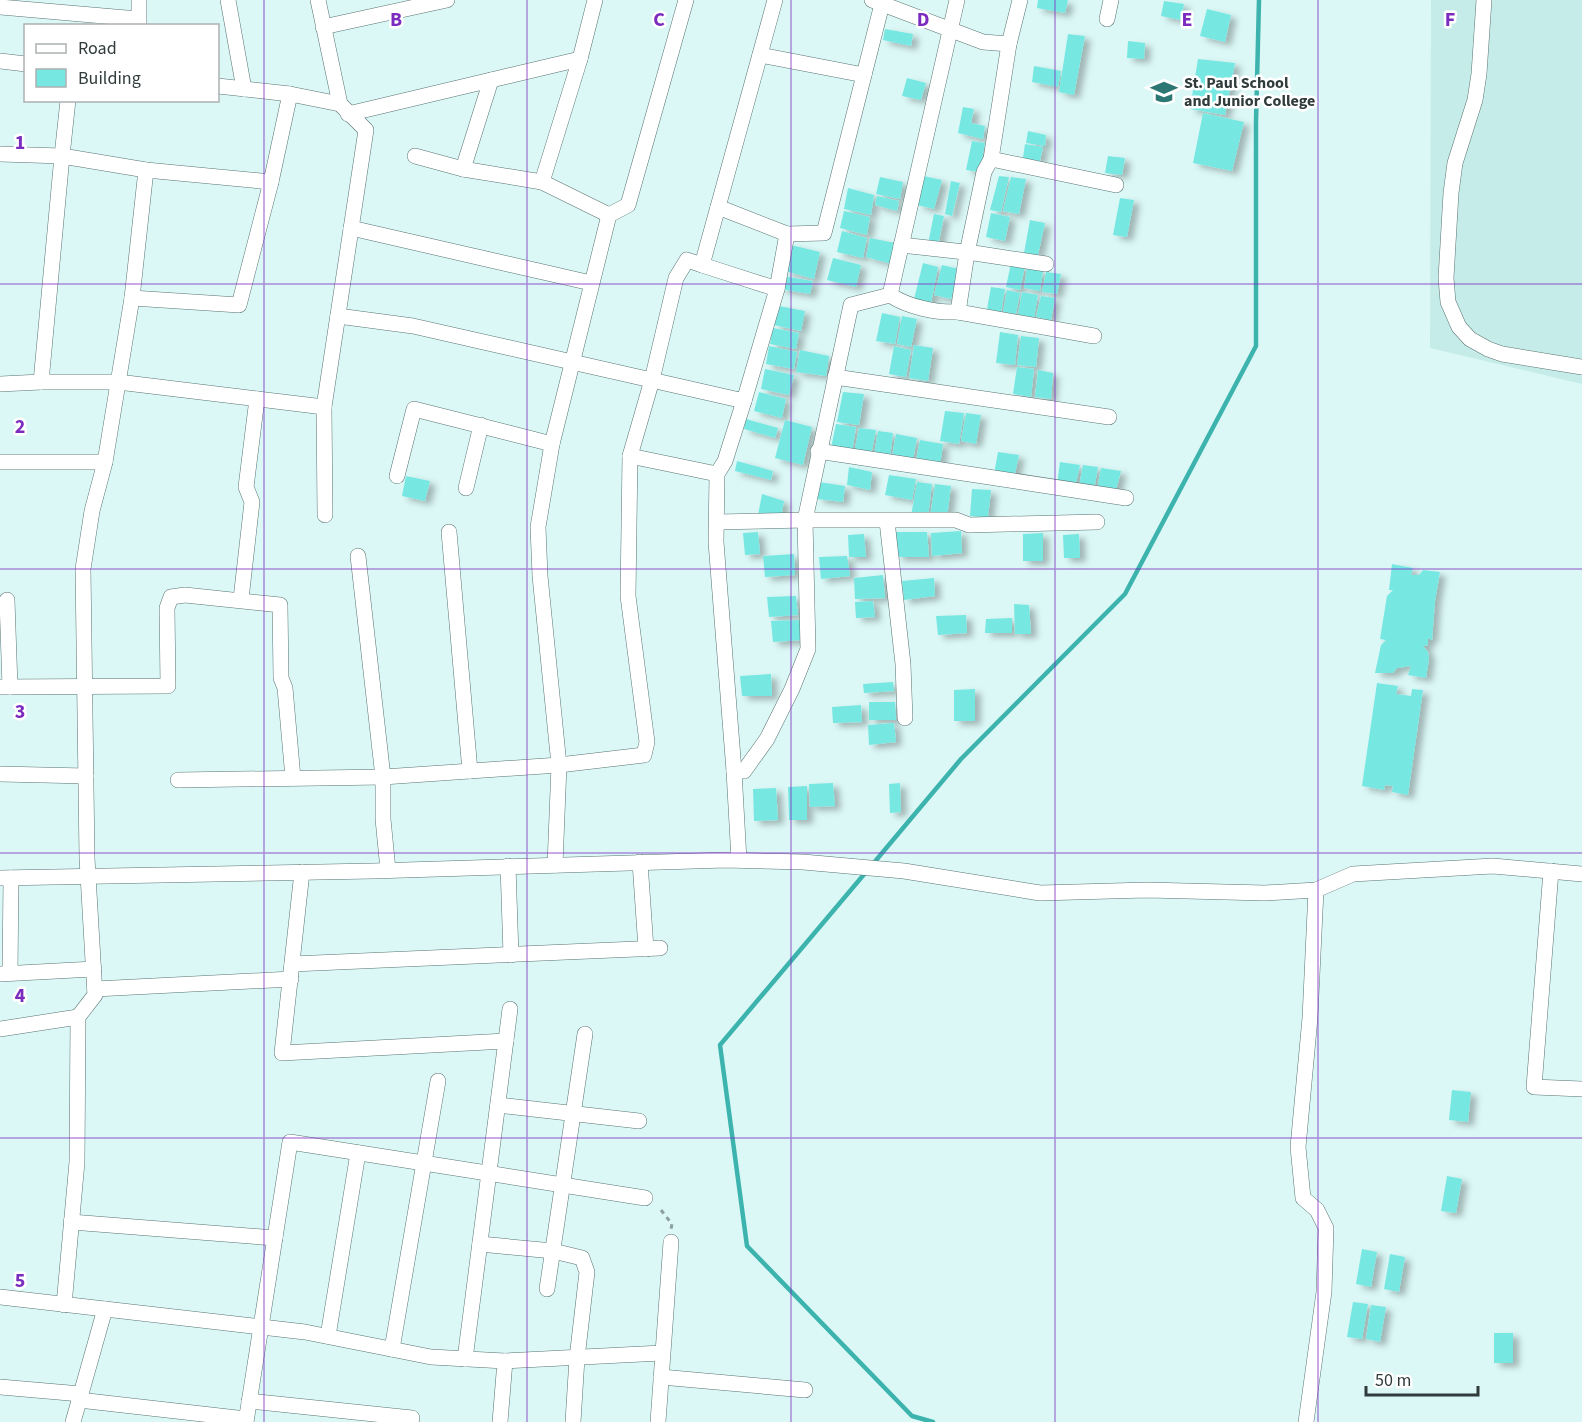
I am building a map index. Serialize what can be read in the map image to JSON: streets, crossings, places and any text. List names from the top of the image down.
{
  "places": {
    "school or university": ["St. Paul School and Junior College"]
  },
  "legend": ["Road", "Building"],
  "scale_bar": "50 m",
  "grid": {
    "columns": [
      "B",
      "C",
      "D",
      "E",
      "F"
    ],
    "rows": [
      "1",
      "2",
      "3",
      "4",
      "5"
    ]
  }
}
